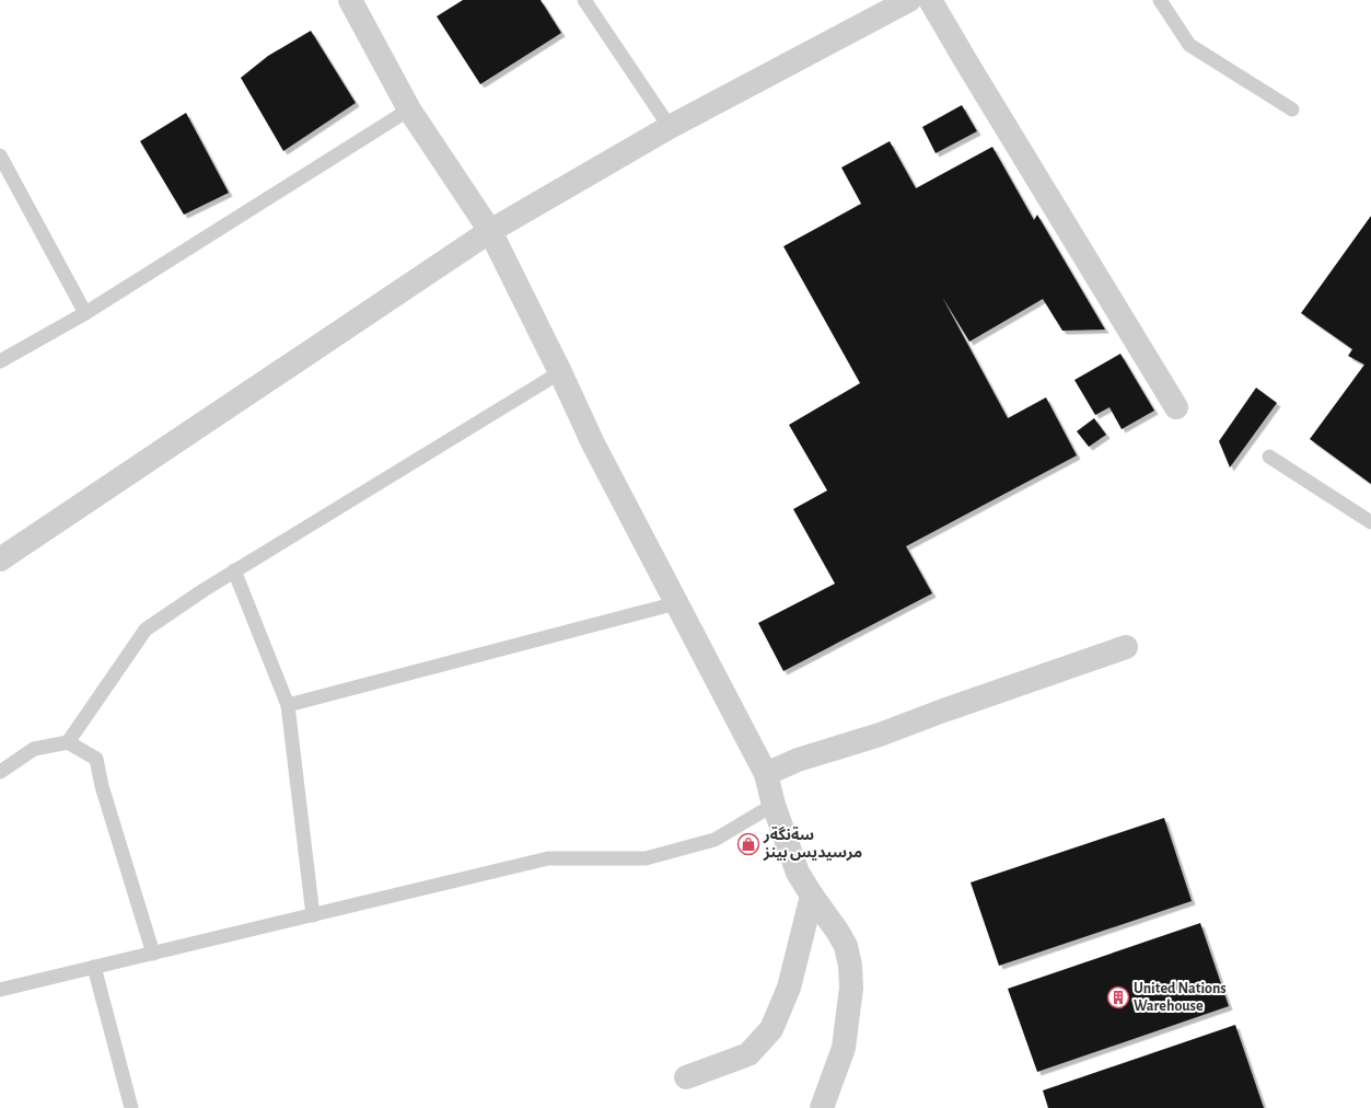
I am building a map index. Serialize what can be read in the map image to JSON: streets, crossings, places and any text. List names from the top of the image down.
{
  "places": {
    "shop": ["سةنگةر مرسيديس بينز"],
    "building": ["United Nations Warehouse"]
  }
}
